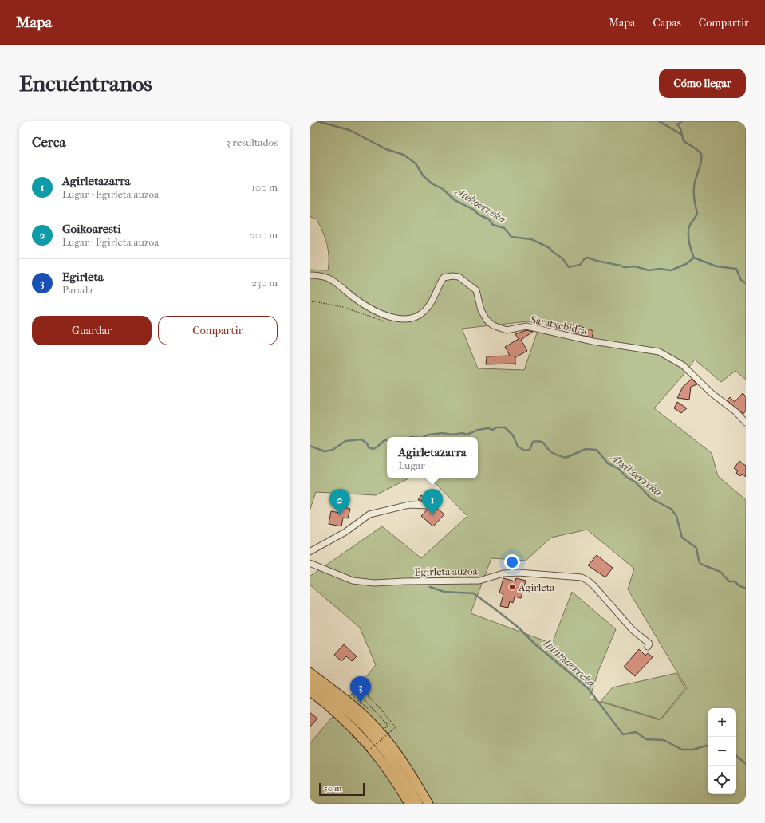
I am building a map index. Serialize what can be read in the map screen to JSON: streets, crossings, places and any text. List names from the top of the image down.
{
  "streets": {
    "street": ["Saratxebidea", "Egirleta auzoa"]
  },
  "water": ["Atekoerreka", "Atxikoerreka", "Ipintzaerreka"],
  "places": ["Agirleta"],
  "scale_bar": "50 m",
  "page": {
    "header": "Mapa",
    "nav": ["Mapa", "Capas", "Compartir"],
    "buttons": [
      "Cómo llegar",
      ["Guardar", "Compartir"]
    ],
    "title": "Encuéntranos",
    "heading": ["Cerca", "3 resultados"],
    "list": [
      {
        "mark": "1",
        "name": "Agirletazarra",
        "note": "Lugar · Egirleta auzoa",
        "value": "100 m"
      },
      {
        "mark": "2",
        "name": "Goikoaresti",
        "note": "Lugar · Egirleta auzoa",
        "value": "200 m"
      },
      {
        "mark": "3",
        "name": "Egirleta",
        "note": "Parada",
        "value": "230 m"
      }
    ],
    "popup": ["Agirletazarra", "Lugar"],
    "pins": ["1", "2", "3"],
    "map_buttons": ["+", "−"],
    "scale": "50 m"
  }
}
